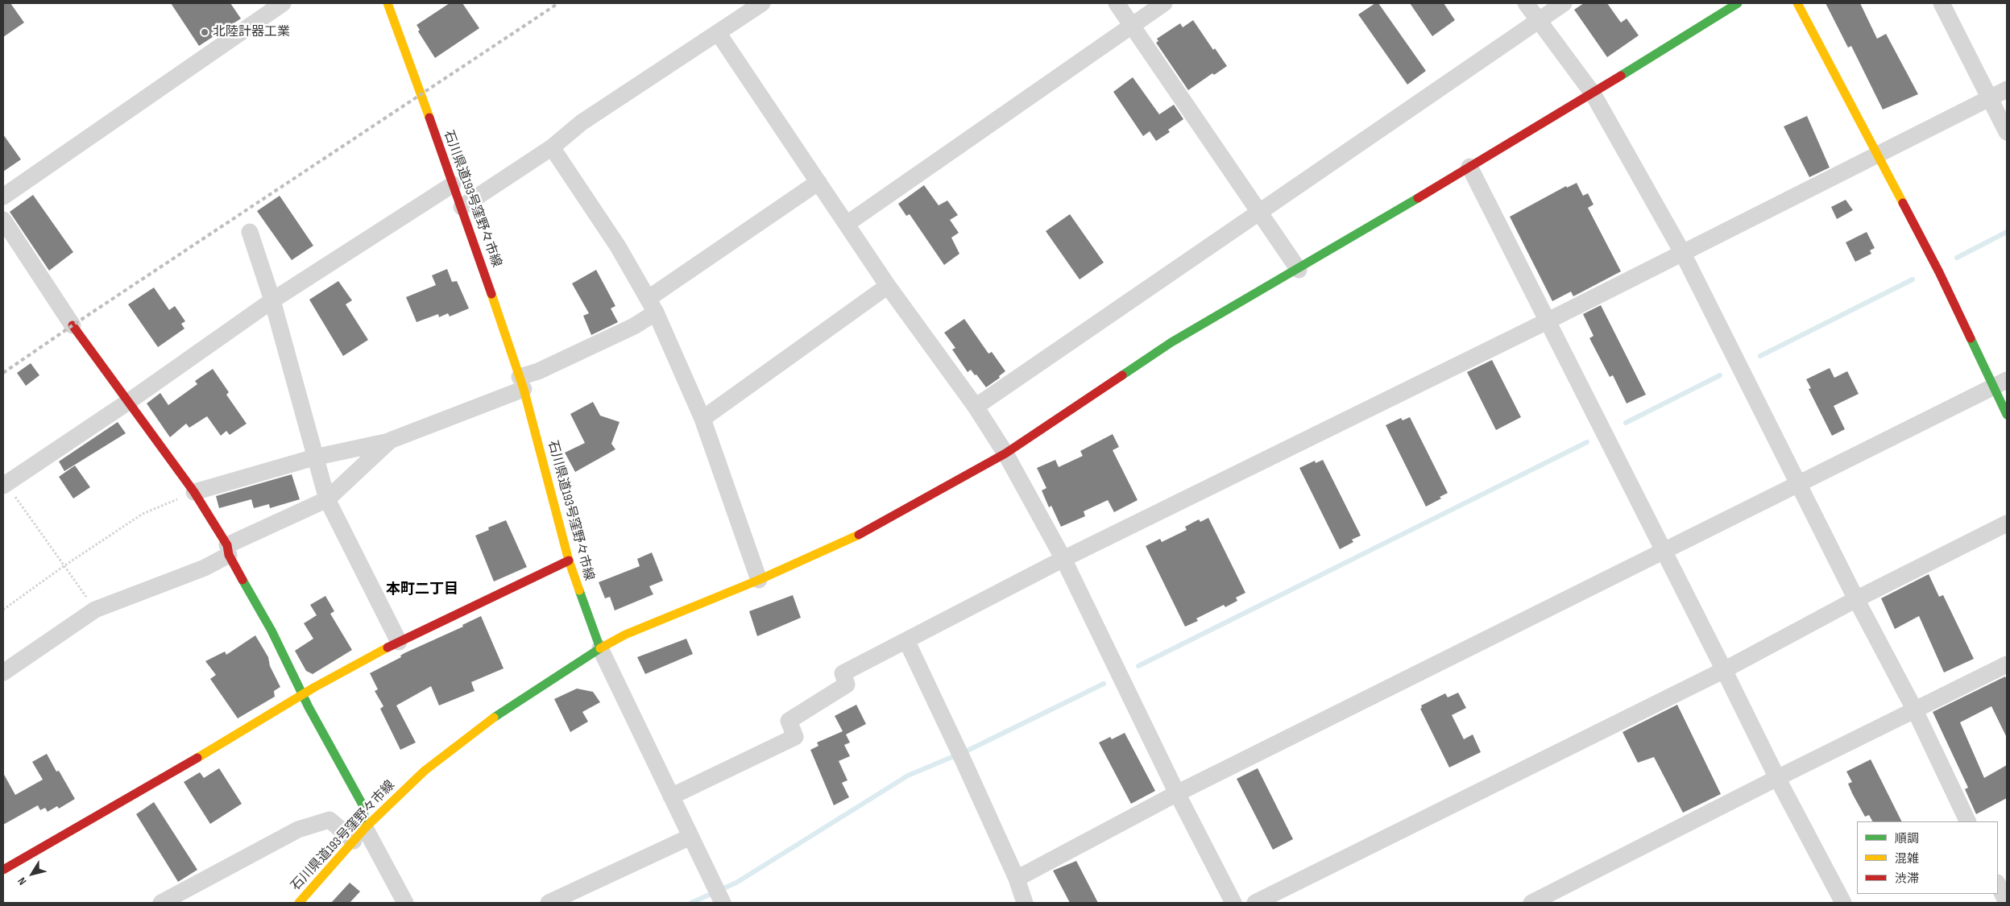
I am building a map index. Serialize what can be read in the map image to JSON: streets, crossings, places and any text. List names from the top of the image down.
{
  "streets": {
    "street": ["石川県道193号窪野々市線"]
  },
  "districts": ["本町二丁目"],
  "places": ["北陸計器工業"],
  "legend": ["順調", "混雑", "渋滞"],
  "north": "bottom left"
}
